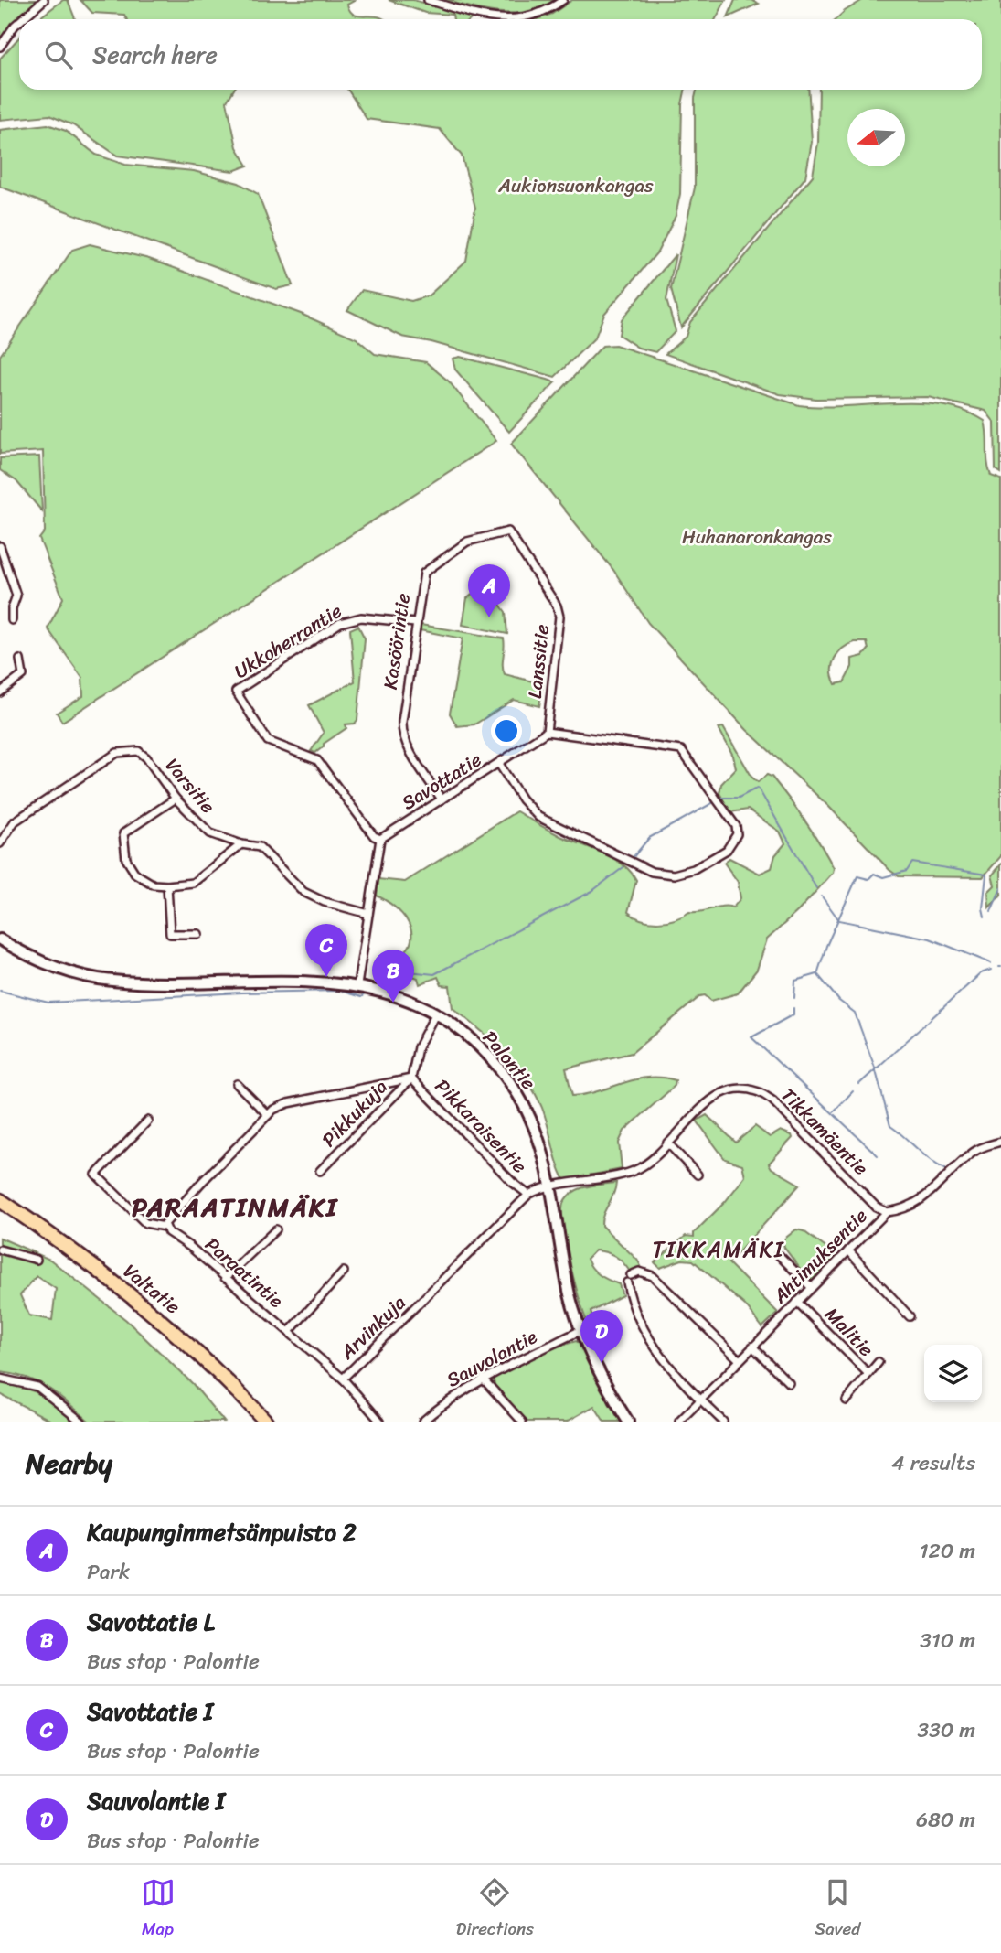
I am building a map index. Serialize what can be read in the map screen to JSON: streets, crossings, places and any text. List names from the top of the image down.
{
  "streets": {
    "highway": ["Valtatie"],
    "street": [
      "Ukkoherrantie",
      "Kasöörintie",
      "Lanssitie",
      "Savottatie",
      "Varsitie",
      "Palontie",
      "Pikkukuja",
      "Pikkaraisentie",
      "Tikkamäentie",
      "Ahtimuksentie",
      "Paraatintie",
      "Arvinkuja",
      "Malitie",
      "Sauvolantie"
    ]
  },
  "crossings": [
    ["Ukkoherrantie", "Kasöörintie"],
    ["Ukkoherrantie", "Savottatie"],
    ["Kasöörintie", "Lanssitie"],
    ["Kasöörintie", "Savottatie"],
    ["Lanssitie", "Savottatie"],
    ["Palontie", "Tikkamäentie"],
    ["Palontie", "Sauvolantie"],
    ["Pikkukuja", "Pikkaraisentie"],
    ["Pikkaraisentie", "Tikkamäentie"],
    ["Tikkamäentie", "Ahtimuksentie"],
    ["Tikkamäentie", "Arvinkuja"],
    ["Ahtimuksentie", "Malitie"],
    ["Paraatintie", "Arvinkuja"]
  ],
  "districts": ["PARAATINMÄKI", "TIKKAMÄKI"],
  "parks": ["Aukionsuonkangas", "Huhanaronkangas"],
  "north": "left",
  "page": {
    "search": "Search here",
    "pins": [
      "A",
      "C",
      "B",
      "D"
    ],
    "heading": ["Nearby", "4 results"],
    "list": [
      {
        "mark": "A",
        "name": "Kaupunginmetsänpuisto 2",
        "note": "Park",
        "value": "120 m"
      },
      {
        "mark": "B",
        "name": "Savottatie L",
        "note": "Bus stop · Palontie",
        "value": "310 m"
      },
      {
        "mark": "C",
        "name": "Savottatie I",
        "note": "Bus stop · Palontie",
        "value": "330 m"
      },
      {
        "mark": "D",
        "name": "Sauvolantie I",
        "note": "Bus stop · Palontie",
        "value": "680 m"
      }
    ],
    "nav": ["Map", "Directions", "Saved"]
  }
}
